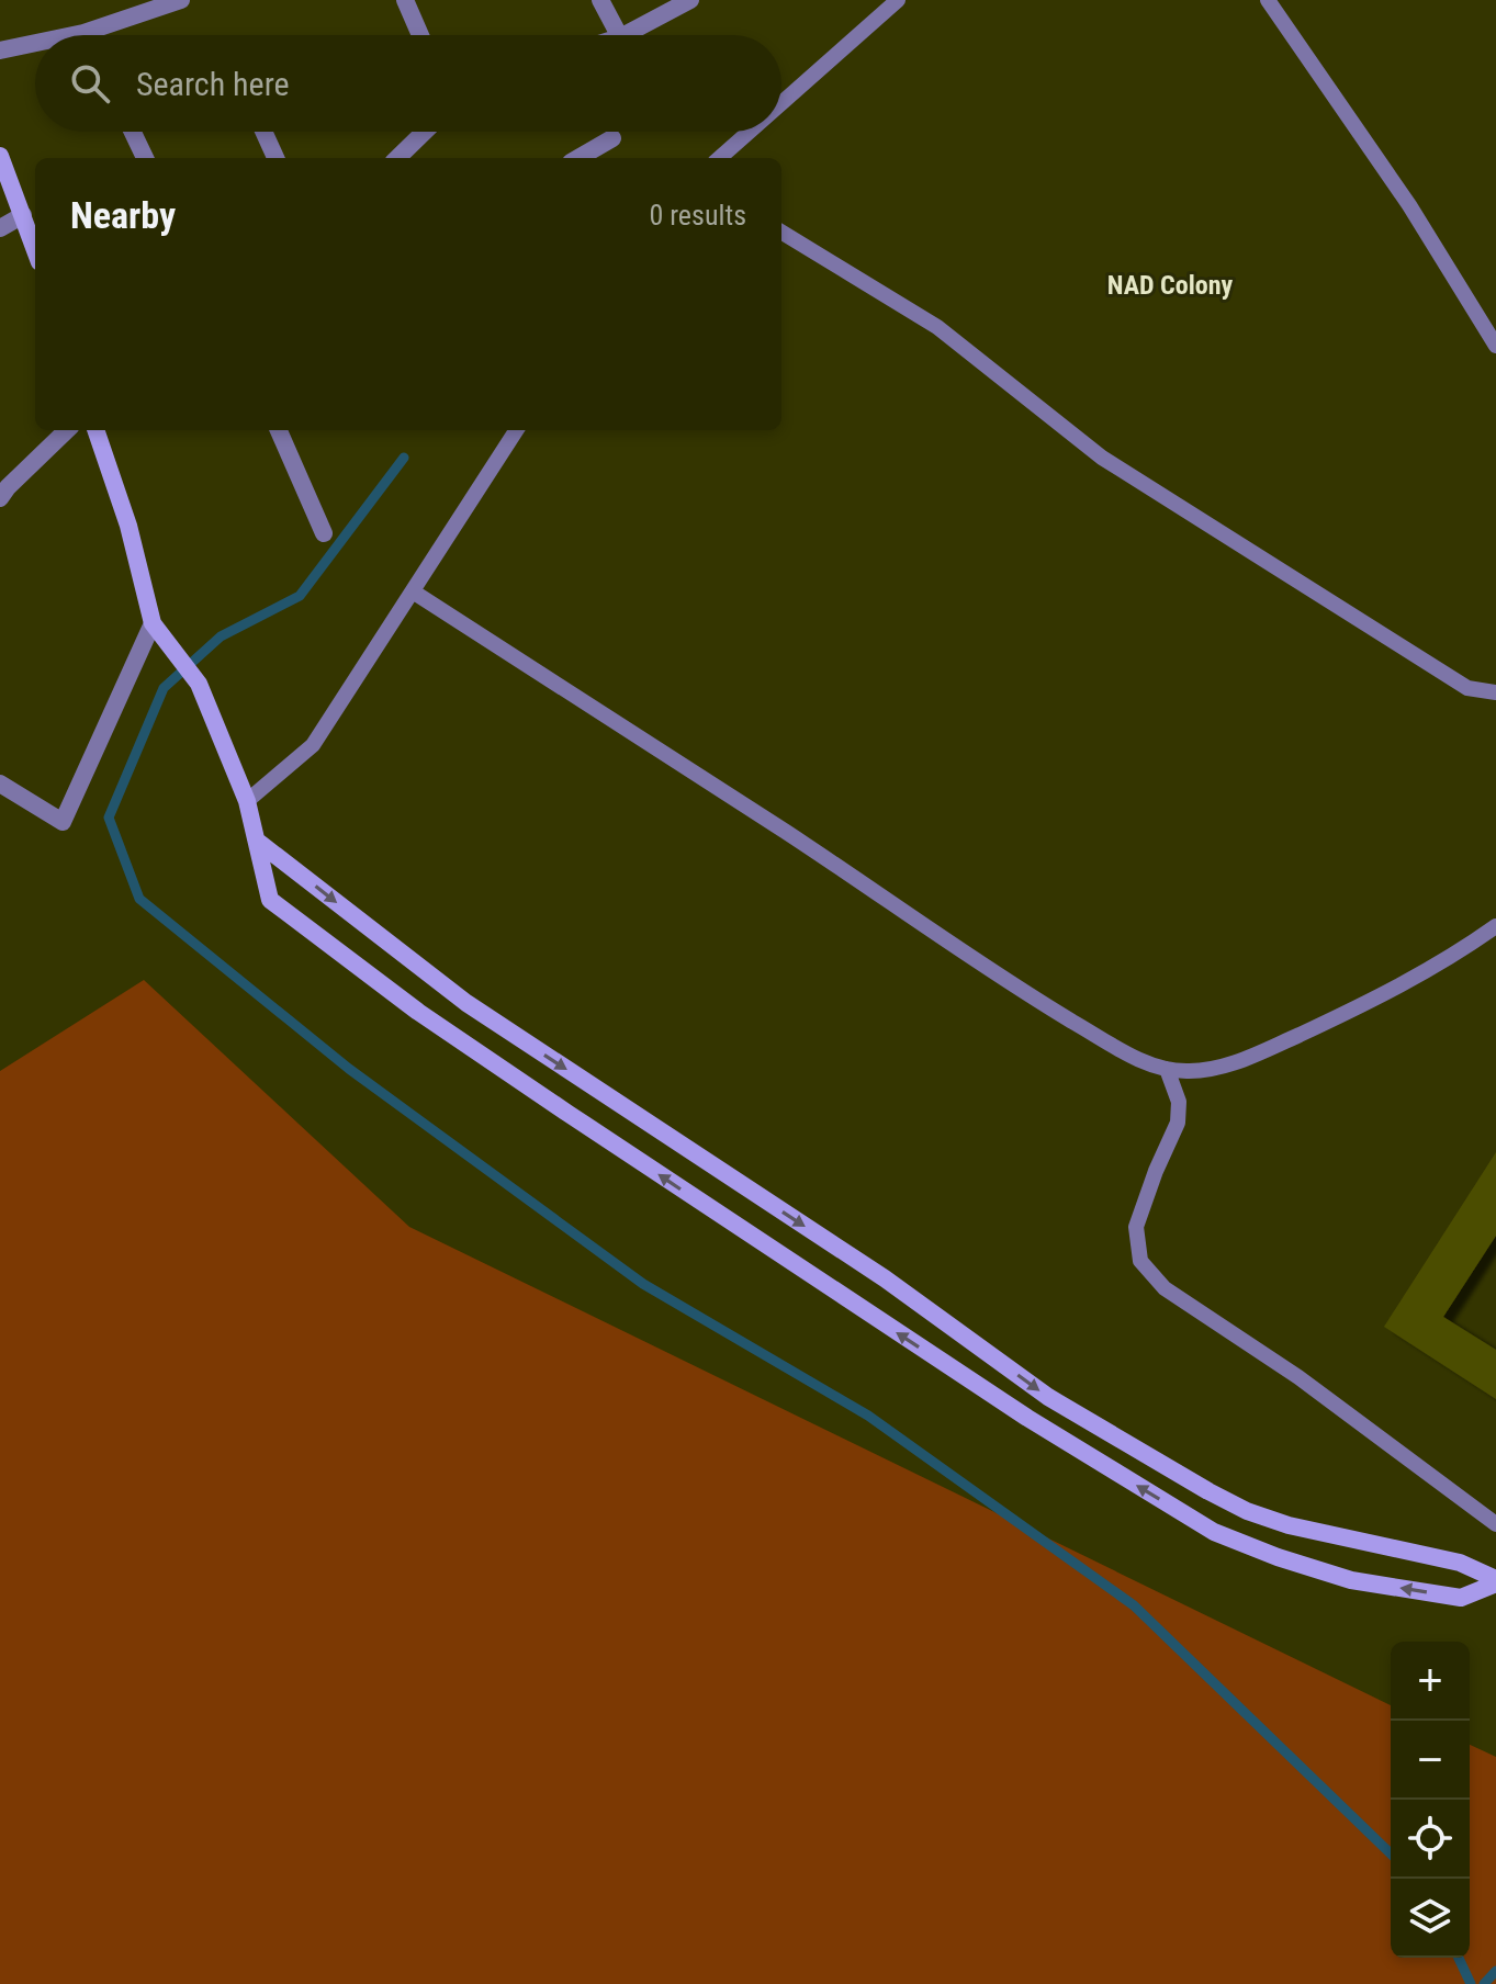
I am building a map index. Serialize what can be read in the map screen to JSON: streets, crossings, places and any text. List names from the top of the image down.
{
  "districts": ["NAD Colony"],
  "page": {
    "search": "Search here",
    "heading": ["Nearby", "0 results"],
    "map_buttons": ["+", "−"]
  }
}
